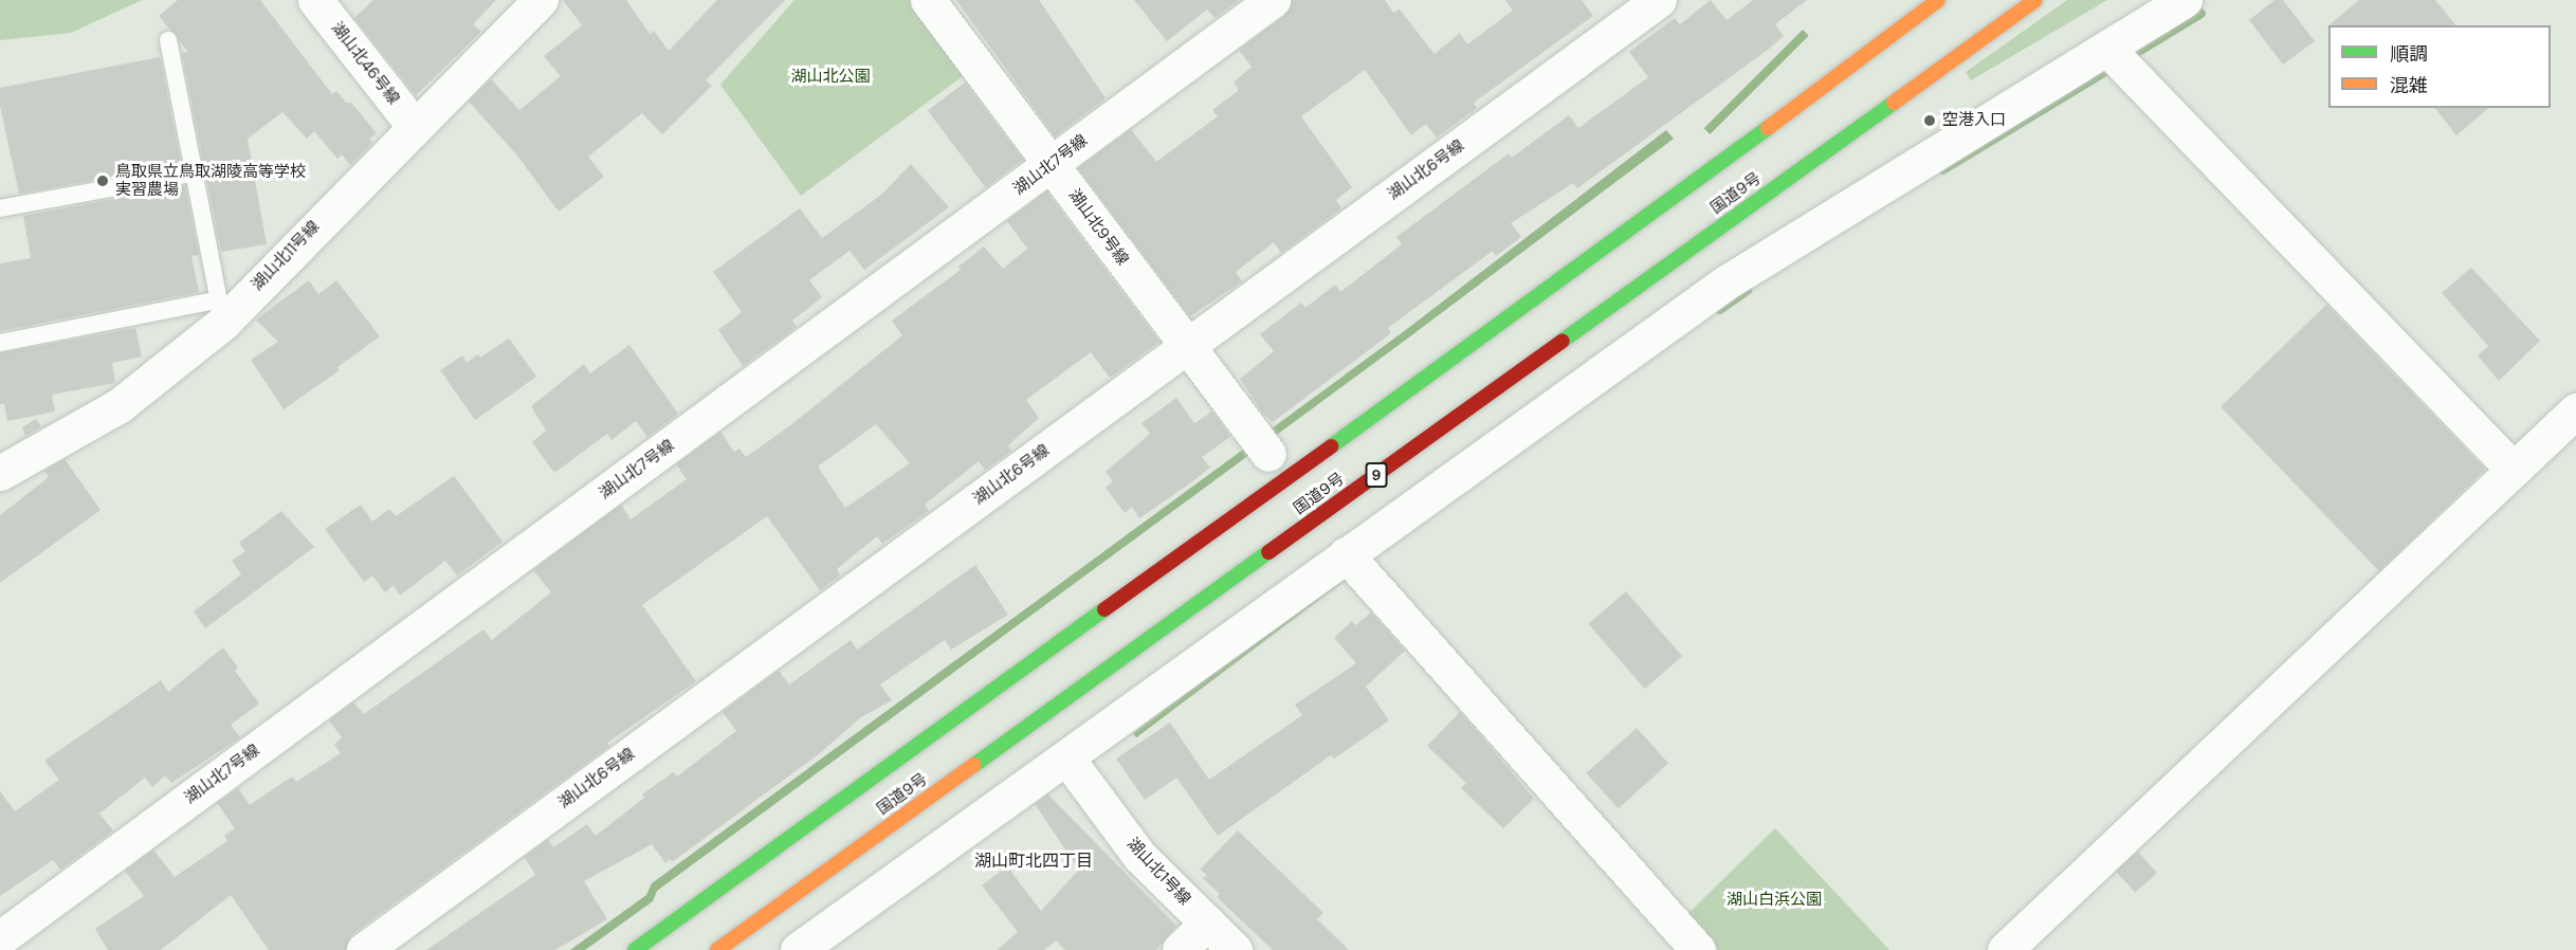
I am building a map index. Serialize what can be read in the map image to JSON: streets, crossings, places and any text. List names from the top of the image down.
{
  "streets": {
    "highway": ["国道9号", "9"],
    "street": [
      "湖山北46号線",
      "湖山北7号線",
      "湖山北6号線",
      "湖山北9号線",
      "湖山北11号線",
      "湖山北1号線"
    ]
  },
  "crossings": [
    ["湖山北46号線", "湖山北11号線"],
    ["湖山北7号線", "湖山北9号線"],
    ["湖山北6号線", "湖山北9号線"]
  ],
  "districts": ["湖山町北四丁目"],
  "parks": ["湖山北公園", "湖山白浜公園"],
  "places": ["空港入口", "鳥取県立鳥取湖陵高等学校 実習農場"],
  "legend": ["順調", "混雑"]
}
